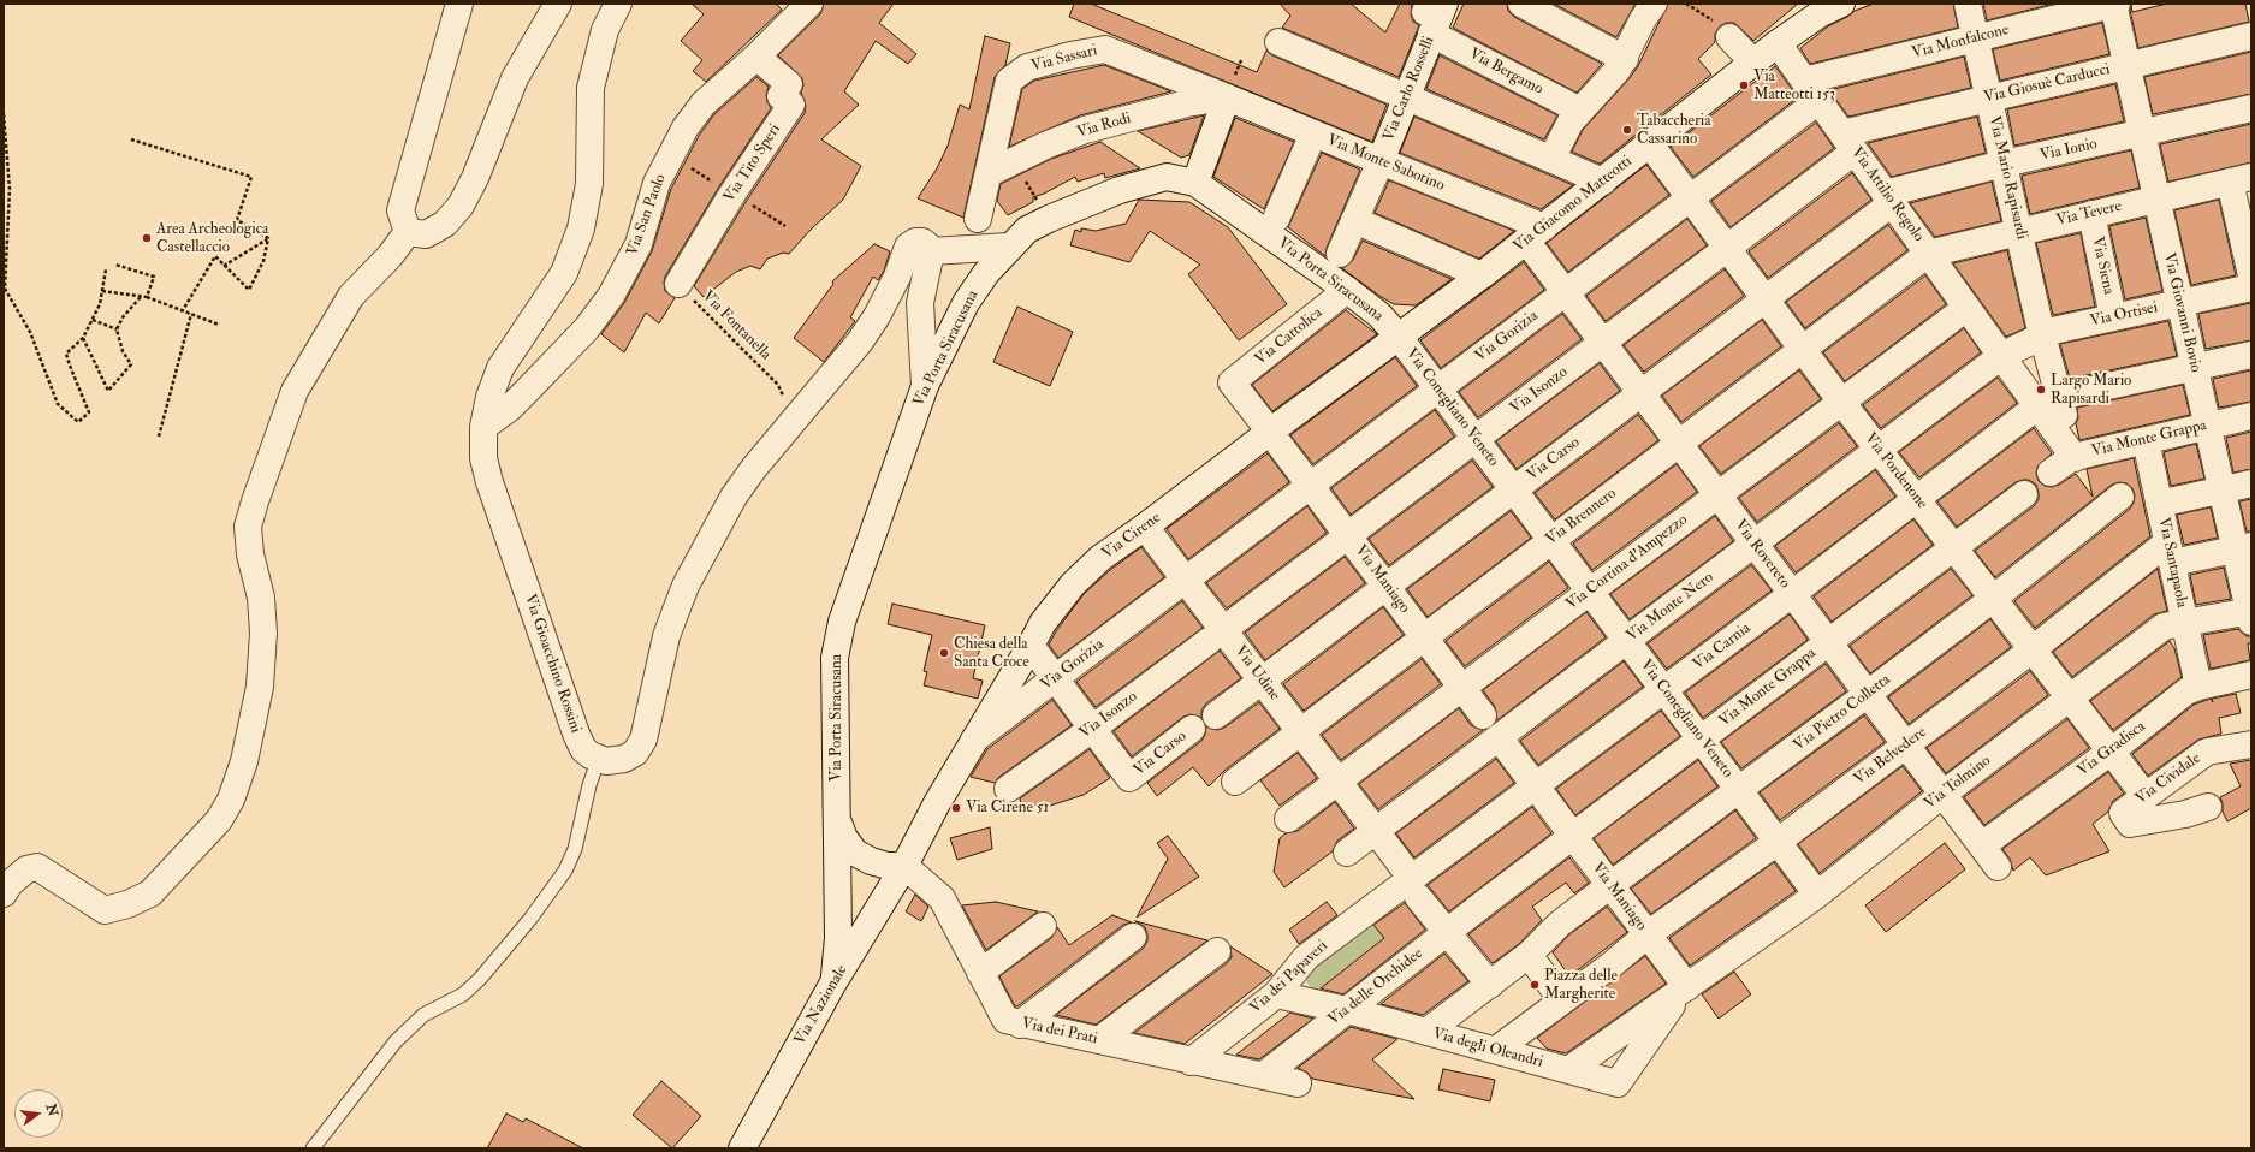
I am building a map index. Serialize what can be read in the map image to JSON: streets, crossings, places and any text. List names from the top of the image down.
{
  "streets": {
    "street": [
      "Via Monfalcone",
      "Via Sassari",
      "Via Bergamo",
      "Via Giosuè Carducci",
      "Via Carlo Rosselli",
      "Via Rodi",
      "Via Ionio",
      "Via Tito Speri",
      "Via Monte Sabotino",
      "Via Mario Rapisardi",
      "Via Attilio Regolo",
      "Via Giacomo Matteotti",
      "Via Tevere",
      "Via San Paolo",
      "Via Siena",
      "Via Porta Siracusana",
      "Via Giovanni Bovio",
      "Via Ortisei",
      "Via Cattolica",
      "Via Gorizia",
      "Via Isonzo",
      "Via Conegliano Veneto",
      "Via Monte Grappa",
      "Via Carso",
      "Via Pordenone",
      "Via Brennero",
      "Via Cirene",
      "Via Rovereto",
      "Via Cortina d'Ampezzo",
      "Via Santapaola",
      "Via Maniago",
      "Via Monte Nero",
      "Via Carnia",
      "Via Gioacchino Rossini",
      "Via Udine",
      "Via Pietro Colletta",
      "Via Gradisca",
      "Via Belvedere",
      "Via Cividale",
      "Via Tolmino",
      "Via dei Papaveri",
      "Via delle Orchidee",
      "Via Nazionale",
      "Via dei Prati",
      "Via degli Oleandri"
    ],
    "path": ["Via Fontanella"]
  },
  "crossings": [
    ["Via Monfalcone", "Via Mario Rapisardi"],
    ["Via Monfalcone", "Via Attilio Regolo"],
    ["Via Monfalcone", "Via Giovanni Bovio"],
    ["Via Monfalcone", "Via Gorizia"],
    ["Via Sassari", "Via Rodi"],
    ["Via Sassari", "Via Monte Sabotino"],
    ["Via Bergamo", "Via Carlo Rosselli"],
    ["Via Giosuè Carducci", "Via Mario Rapisardi"],
    ["Via Giosuè Carducci", "Via Attilio Regolo"],
    ["Via Giosuè Carducci", "Via Giovanni Bovio"],
    ["Via Giosuè Carducci", "Via Isonzo"],
    ["Via Carlo Rosselli", "Via Monte Sabotino"],
    ["Via Rodi", "Via Monte Sabotino"],
    ["Via Ionio", "Via Mario Rapisardi"],
    ["Via Ionio", "Via Attilio Regolo"],
    ["Via Ionio", "Via Giovanni Bovio"],
    ["Via Ionio", "Via Carso"],
    ["Via Tito Speri", "Via San Paolo"],
    ["Via Tito Speri", "Via Fontanella"],
    ["Via Monte Sabotino", "Via Giacomo Matteotti"],
    ["Via Monte Sabotino", "Via Rovereto"],
    ["Via Mario Rapisardi", "Via Attilio Regolo"],
    ["Via Mario Rapisardi", "Via Tevere"],
    ["Via Mario Rapisardi", "Via Ortisei"],
    ["Via Mario Rapisardi", "Via Carnia"],
    ["Via Attilio Regolo", "Via Giacomo Matteotti"],
    ["Via Attilio Regolo", "Via Tevere"],
    ["Via Attilio Regolo", "Via Ortisei"],
    ["Via Attilio Regolo", "Via Gorizia"],
    ["Via Attilio Regolo", "Via Isonzo"],
    ["Via Attilio Regolo", "Via Monte Grappa"],
    ["Via Attilio Regolo", "Via Carso"],
    ["Via Attilio Regolo", "Via Brennero"],
    ["Via Attilio Regolo", "Via Cortina d'Ampezzo"],
    ["Via Attilio Regolo", "Via Monte Nero"],
    ["Via Attilio Regolo", "Via Carnia"],
    ["Via Giacomo Matteotti", "Via Porta Siracusana"],
    ["Via Giacomo Matteotti", "Via Conegliano Veneto"],
    ["Via Giacomo Matteotti", "Via Pordenone"],
    ["Via Giacomo Matteotti", "Via Cirene"],
    ["Via Giacomo Matteotti", "Via Rovereto"],
    ["Via Tevere", "Via Siena"],
    ["Via Tevere", "Via Giovanni Bovio"],
    ["Via Tevere", "Via Brennero"],
    ["Via San Paolo", "Via Gioacchino Rossini"],
    ["Via Siena", "Via Ortisei"],
    ["Via Porta Siracusana", "Via Cattolica"],
    ["Via Porta Siracusana", "Via Conegliano Veneto"],
    ["Via Porta Siracusana", "Via Cirene"],
    ["Via Porta Siracusana", "Via Nazionale"],
    ["Via Giovanni Bovio", "Via Ortisei"],
    ["Via Giovanni Bovio", "Via Monte Grappa"],
    ["Via Giovanni Bovio", "Via Belvedere"],
    ["Via Giovanni Bovio", "Via Tolmino"],
    ["Via Ortisei", "Via Monte Nero"],
    ["Via Cattolica", "Via Maniago"],
    ["Via Gorizia", "Via Conegliano Veneto"],
    ["Via Gorizia", "Via Pordenone"],
    ["Via Gorizia", "Via Cirene"],
    ["Via Gorizia", "Via Rovereto"],
    ["Via Gorizia", "Via Maniago"],
    ["Via Isonzo", "Via Conegliano Veneto"],
    ["Via Isonzo", "Via Carso"],
    ["Via Isonzo", "Via Pordenone"],
    ["Via Isonzo", "Via Rovereto"],
    ["Via Isonzo", "Via Maniago"],
    ["Via Isonzo", "Via Udine"],
    ["Via Conegliano Veneto", "Via Monte Grappa"],
    ["Via Conegliano Veneto", "Via Carso"],
    ["Via Conegliano Veneto", "Via Brennero"],
    ["Via Conegliano Veneto", "Via Cirene"],
    ["Via Conegliano Veneto", "Via Cortina d'Ampezzo"],
    ["Via Conegliano Veneto", "Via Monte Nero"],
    ["Via Conegliano Veneto", "Via Carnia"],
    ["Via Conegliano Veneto", "Via Pietro Colletta"],
    ["Via Conegliano Veneto", "Via Belvedere"],
    ["Via Conegliano Veneto", "Via Tolmino"],
    ["Via Monte Grappa", "Via Pordenone"],
    ["Via Monte Grappa", "Via Rovereto"],
    ["Via Monte Grappa", "Via Santapaola"],
    ["Via Monte Grappa", "Via Maniago"],
    ["Via Monte Grappa", "Via delle Orchidee"],
    ["Via Carso", "Via Pordenone"],
    ["Via Carso", "Via Rovereto"],
    ["Via Carso", "Via Maniago"],
    ["Via Carso", "Via Udine"],
    ["Via Pordenone", "Via Brennero"],
    ["Via Pordenone", "Via Cortina d'Ampezzo"],
    ["Via Pordenone", "Via Monte Nero"],
    ["Via Pordenone", "Via Carnia"],
    ["Via Pordenone", "Via Pietro Colletta"],
    ["Via Pordenone", "Via Gradisca"],
    ["Via Pordenone", "Via Belvedere"],
    ["Via Pordenone", "Via Cividale"],
    ["Via Pordenone", "Via Tolmino"],
    ["Via Brennero", "Via Rovereto"],
    ["Via Brennero", "Via Maniago"],
    ["Via Brennero", "Via Udine"],
    ["Via Cirene", "Via Maniago"],
    ["Via Cirene", "Via Udine"],
    ["Via Cirene", "Via Nazionale"],
    ["Via Rovereto", "Via Cortina d'Ampezzo"],
    ["Via Rovereto", "Via Monte Nero"],
    ["Via Rovereto", "Via Carnia"],
    ["Via Rovereto", "Via Pietro Colletta"],
    ["Via Rovereto", "Via Gradisca"],
    ["Via Rovereto", "Via Belvedere"],
    ["Via Rovereto", "Via Tolmino"],
    ["Via Cortina d'Ampezzo", "Via Maniago"],
    ["Via Cortina d'Ampezzo", "Via Udine"],
    ["Via Santapaola", "Via Gradisca"],
    ["Via Santapaola", "Via Belvedere"],
    ["Via Santapaola", "Via Tolmino"],
    ["Via Maniago", "Via Monte Nero"],
    ["Via Maniago", "Via Carnia"],
    ["Via Maniago", "Via Pietro Colletta"],
    ["Via Maniago", "Via Belvedere"],
    ["Via Maniago", "Via Tolmino"],
    ["Via Maniago", "Via degli Oleandri"],
    ["Via Monte Nero", "Via Udine"],
    ["Via Carnia", "Via Udine"],
    ["Via Carnia", "Via dei Papaveri"],
    ["Via Udine", "Via Pietro Colletta"],
    ["Via Udine", "Via dei Papaveri"],
    ["Via Udine", "Via delle Orchidee"],
    ["Via Pietro Colletta", "Via degli Oleandri"],
    ["Via Belvedere", "Via degli Oleandri"],
    ["Via Tolmino", "Via degli Oleandri"],
    ["Via dei Papaveri", "Via dei Prati"],
    ["Via dei Papaveri", "Via degli Oleandri"],
    ["Via delle Orchidee", "Via dei Prati"],
    ["Via delle Orchidee", "Via degli Oleandri"],
    ["Via Nazionale", "Via dei Prati"]
  ],
  "places": [
    "Via Matteotti 153",
    "Tabaccheria Cassarino",
    "Area Archeologica Castellaccio",
    "Largo Mario Rapisardi",
    "Chiesa della Santa Croce",
    "Via Cirene 51",
    "Piazza delle Margherite"
  ],
  "north": "right"
}
